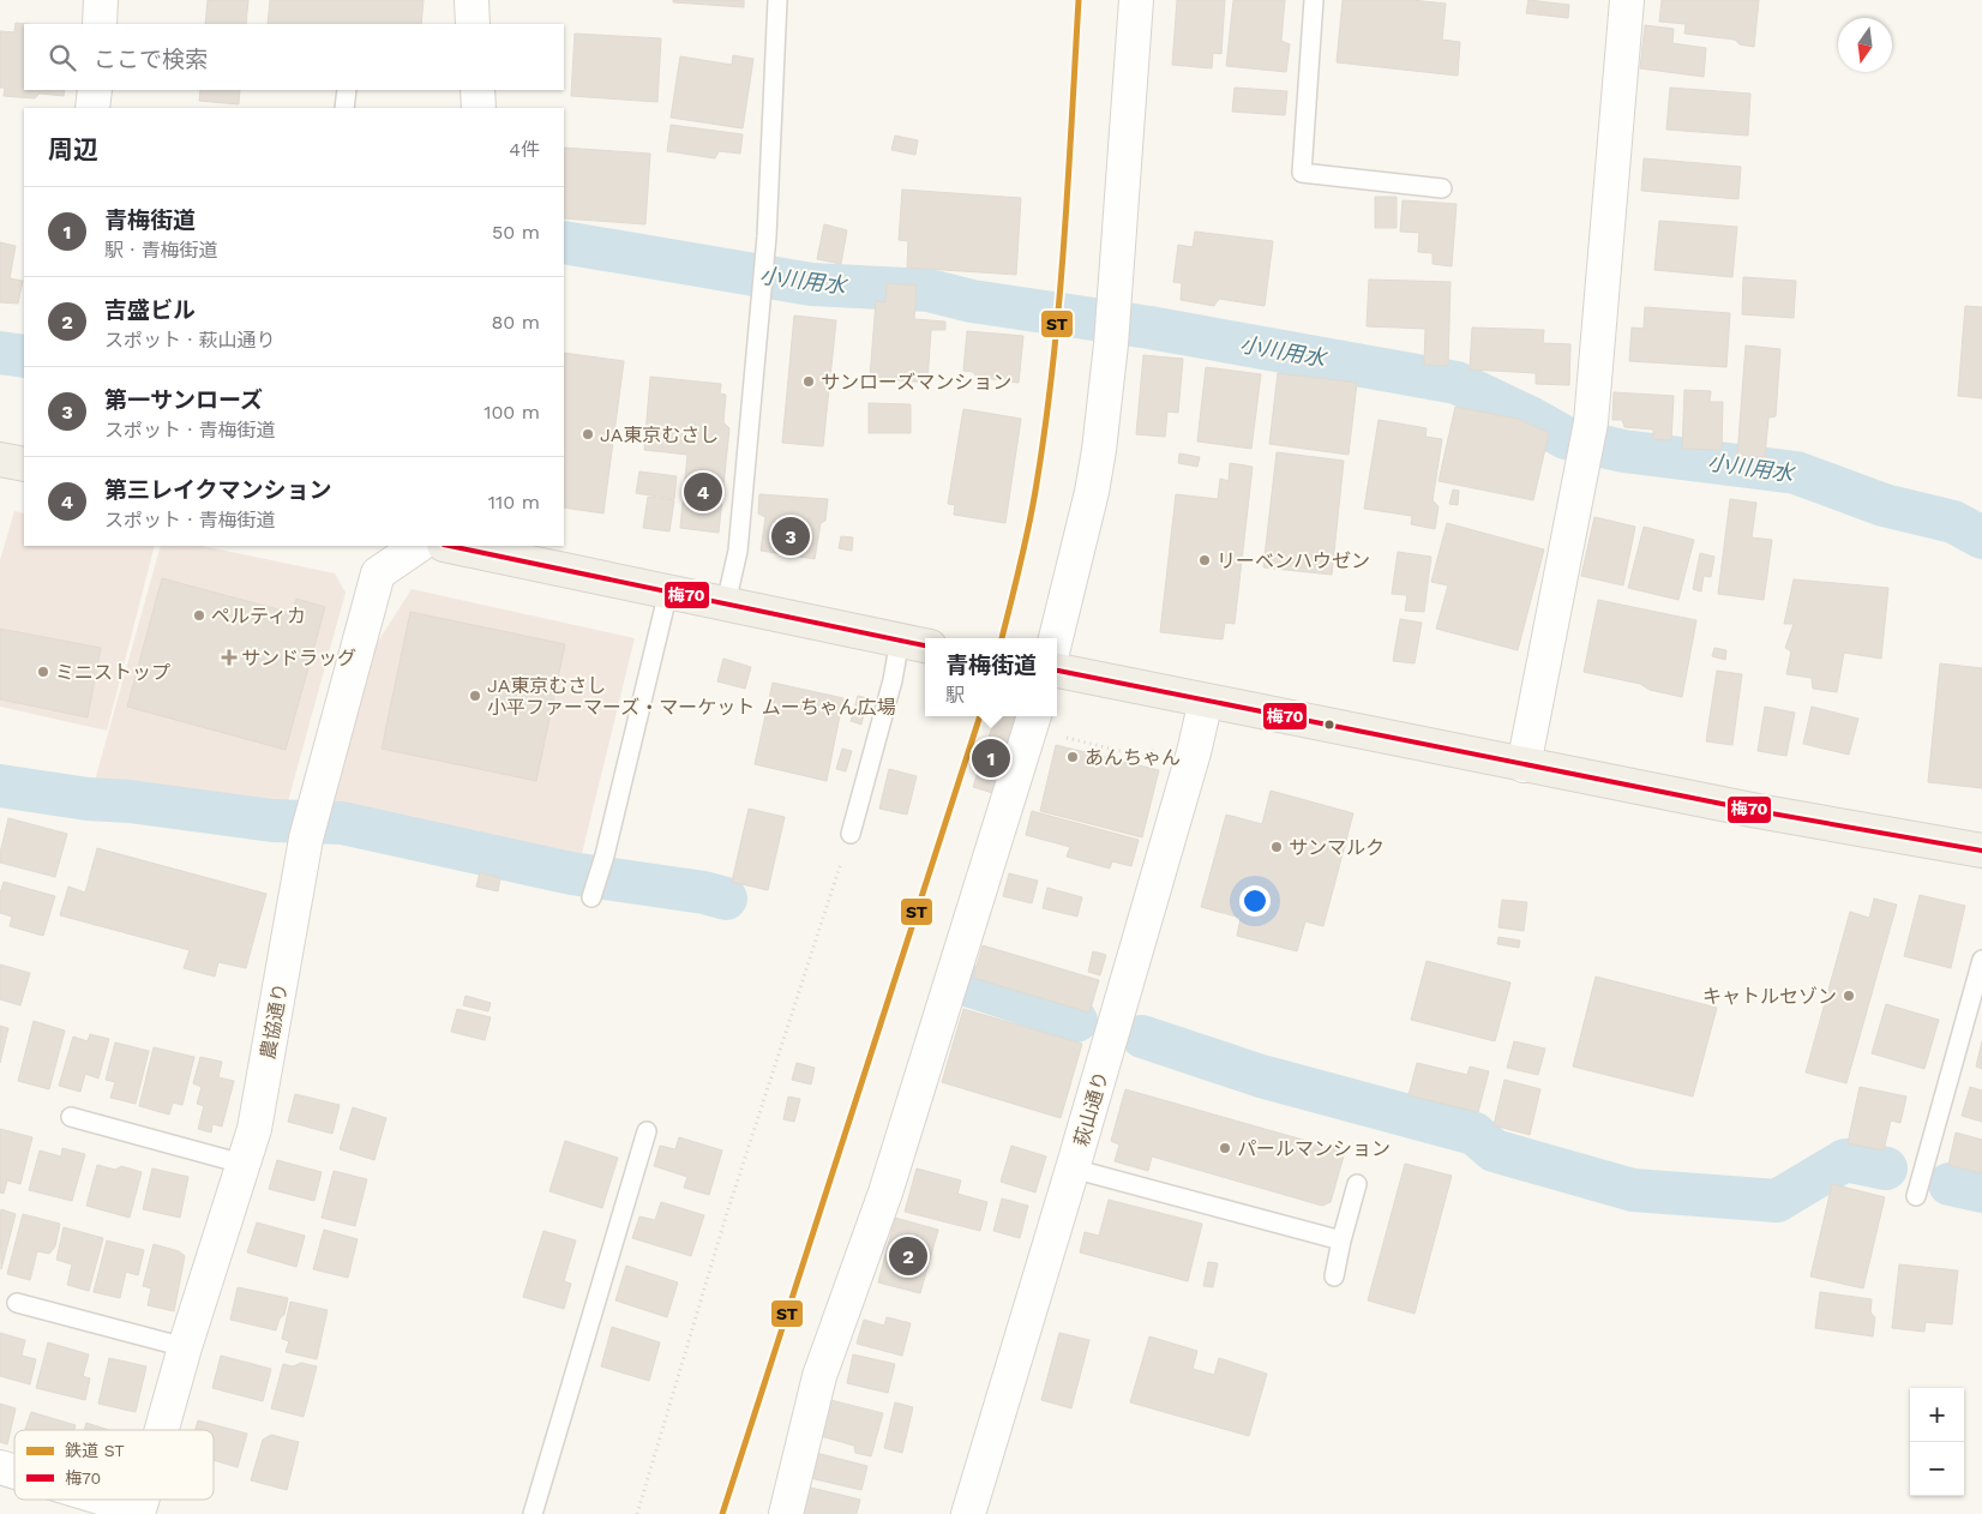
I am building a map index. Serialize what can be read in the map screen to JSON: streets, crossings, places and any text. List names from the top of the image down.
{
  "streets": {
    "street": ["農協通り", "萩山通り"]
  },
  "water": ["小川用水"],
  "places": {
    "other": [
      "サンローズマンション",
      "JA東京むさし",
      "リーベンハウゼン",
      "ペルティカ",
      "ミニストップ",
      "JA東京むさし 小平ファーマーズ・マーケット ムーちゃん広場",
      "あんちゃん",
      "サンマルク",
      "キャトルセゾン",
      "パールマンション"
    ],
    "health": ["サンドラッグ"]
  },
  "lines": ["rail line ST", "transit line 梅70"],
  "legend": ["鉄道 ST", "梅70"],
  "north": "bottom",
  "page": {
    "search": "ここで検索",
    "heading": ["周辺", "4件"],
    "list": [
      {
        "mark": "1",
        "name": "青梅街道",
        "note": "駅 · 青梅街道",
        "value": "50 m"
      },
      {
        "mark": "2",
        "name": "吉盛ビル",
        "note": "スポット · 萩山通り",
        "value": "80 m"
      },
      {
        "mark": "3",
        "name": "第一サンローズ",
        "note": "スポット · 青梅街道",
        "value": "100 m"
      },
      {
        "mark": "4",
        "name": "第三レイクマンション",
        "note": "スポット · 青梅街道",
        "value": "110 m"
      }
    ],
    "pins": [
      "4",
      "3",
      "1",
      "2"
    ],
    "popup": ["青梅街道", "駅"],
    "map_buttons": ["+", "−"]
  }
}
